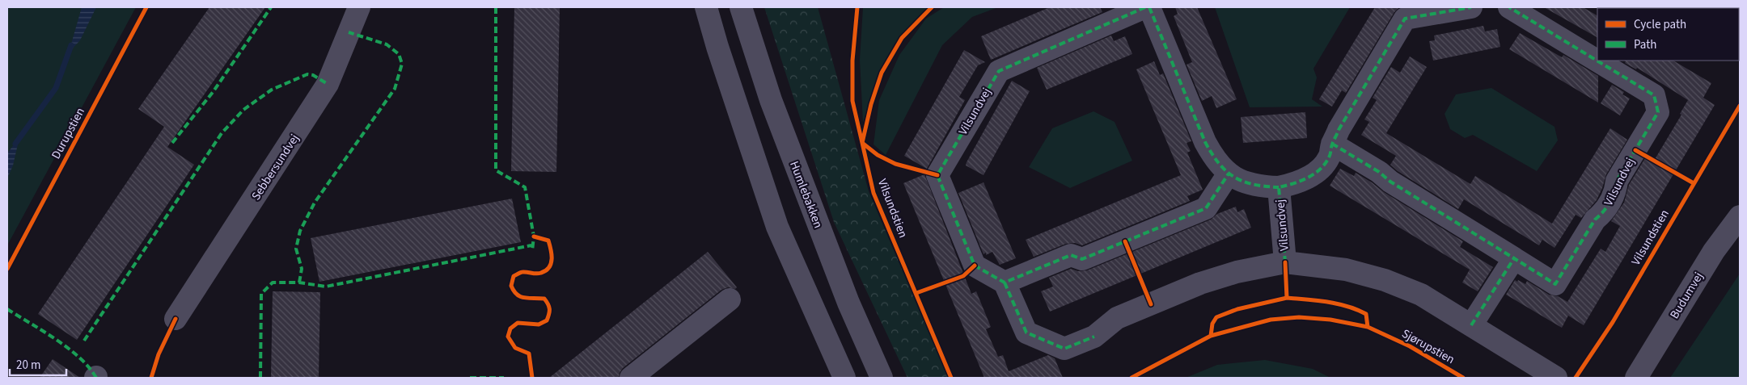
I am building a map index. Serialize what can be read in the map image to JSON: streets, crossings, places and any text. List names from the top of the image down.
{
  "streets": {
    "street": [
      "Vilsundvej",
      "Sebbersundvej",
      "Humlebakken",
      "Budumvej"
    ],
    "cycle path": ["Durupstien", "Vilsundstien", "Sjørupstien"]
  },
  "legend": ["Cycle path", "Path"],
  "scale_bar": "20 m"
}
